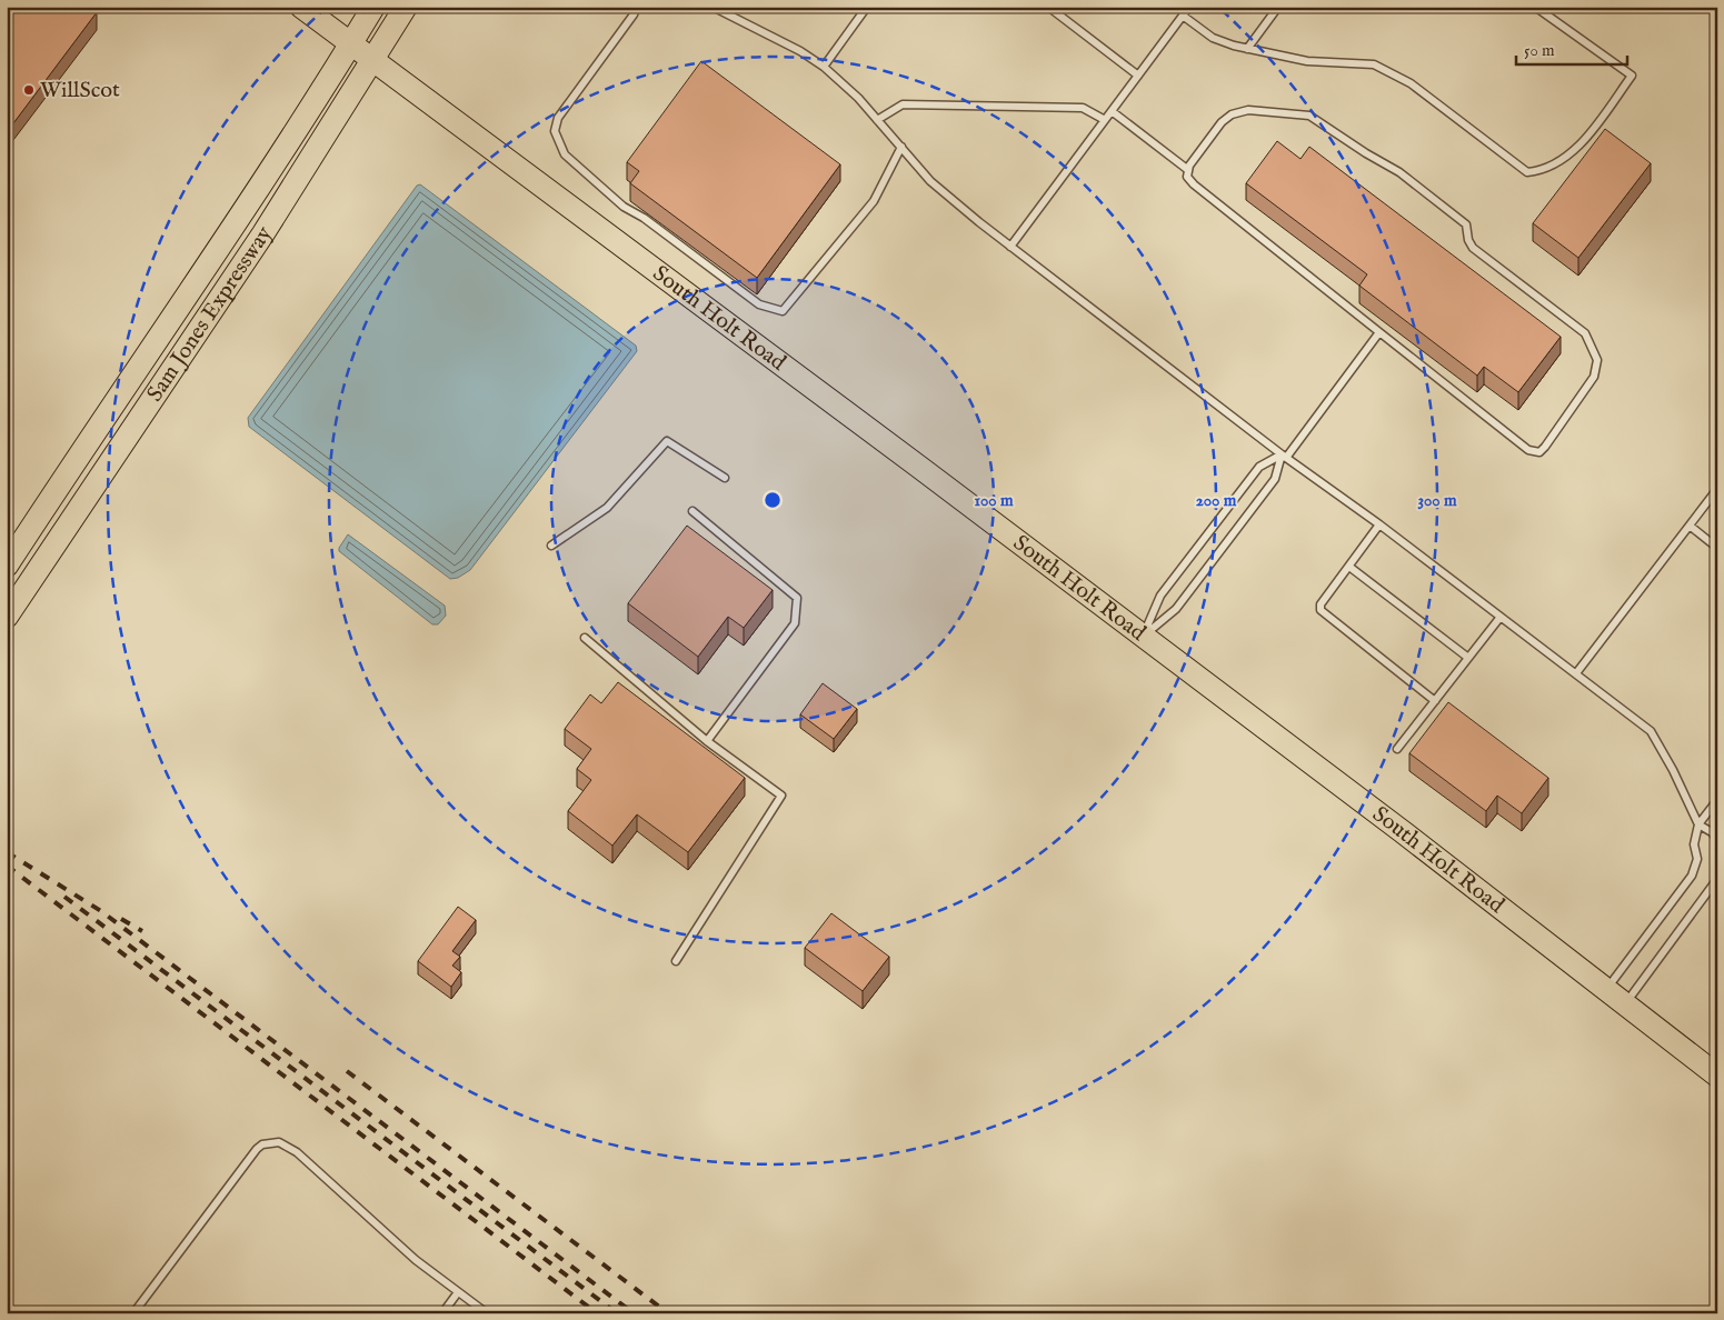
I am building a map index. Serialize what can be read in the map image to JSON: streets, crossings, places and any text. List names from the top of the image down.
{
  "streets": {
    "main road": ["Sam Jones Expressway", "South Holt Road"]
  },
  "crossings": [
    ["Sam Jones Expressway", "South Holt Road"]
  ],
  "places": ["WillScot"],
  "scale_bar": "50 m",
  "rings": ["100 m", "200 m", "300 m"]
}
